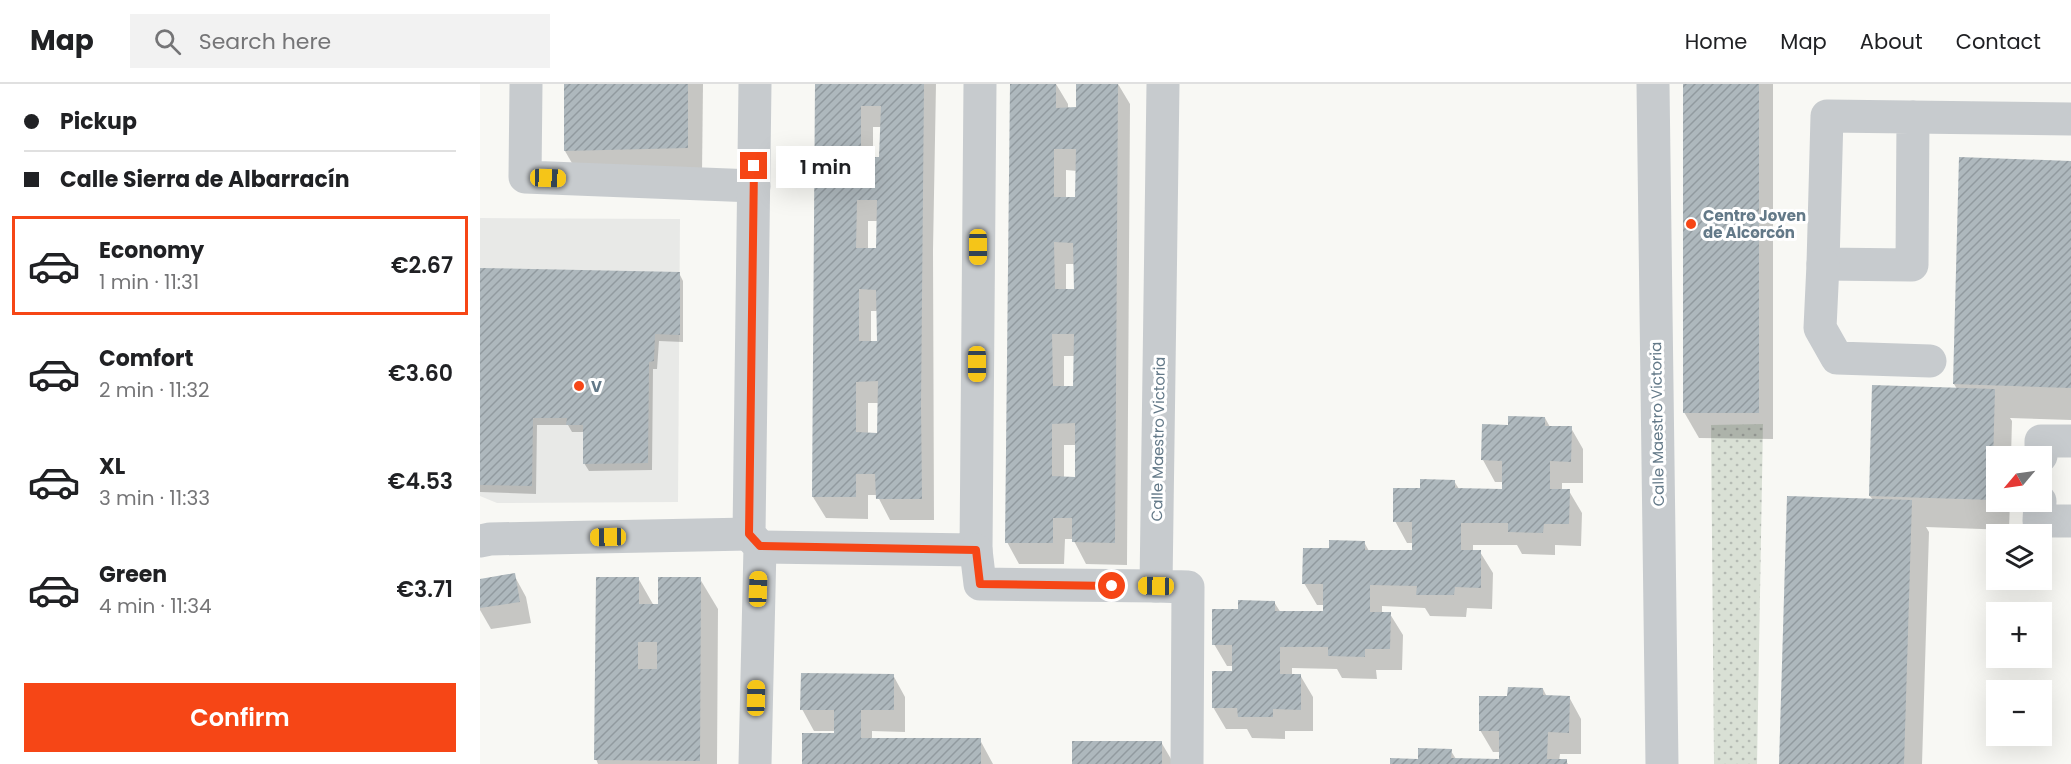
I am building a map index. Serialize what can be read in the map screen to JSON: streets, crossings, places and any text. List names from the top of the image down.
{
  "streets": {
    "street": ["Calle Maestro Victoria"]
  },
  "places": ["Centro Joven de Alcorcón", "V"],
  "north": "bottom left",
  "page": {
    "header": "Map",
    "search": "Search here",
    "nav": [
      "Home",
      "Map",
      "About",
      "Contact"
    ],
    "banner": ["Pickup", "Calle Sierra de Albarracín"],
    "bubble": "1 min",
    "list": [
      {
        "name": "Economy",
        "note": "1 min · 11:31",
        "value": "€2.67"
      },
      {
        "name": "Comfort",
        "note": "2 min · 11:32",
        "value": "€3.60"
      },
      {
        "name": "XL",
        "note": "3 min · 11:33",
        "value": "€4.53"
      },
      {
        "name": "Green",
        "note": "4 min · 11:34",
        "value": "€3.71"
      }
    ],
    "map_buttons": ["+", "−"],
    "buttons": "Confirm"
  }
}
